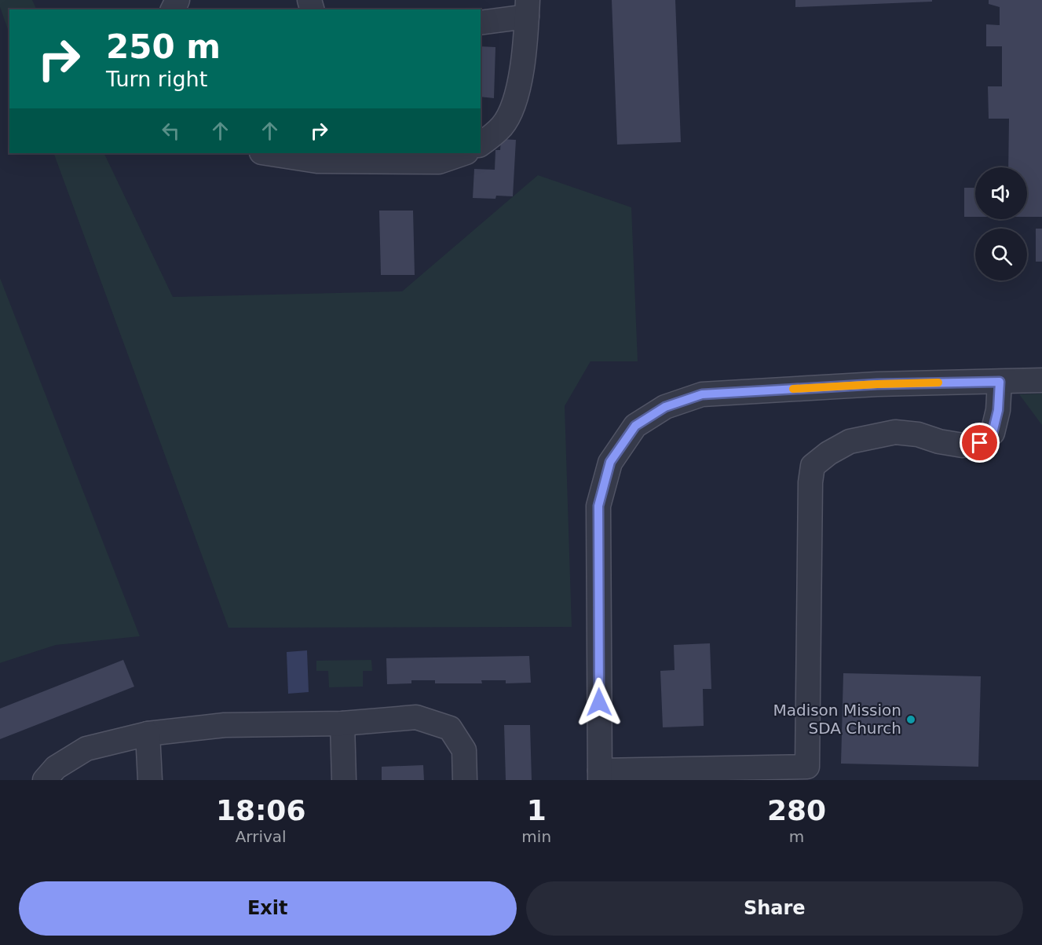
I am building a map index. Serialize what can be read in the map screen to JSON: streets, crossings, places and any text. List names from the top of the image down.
{
  "places": ["Madison Mission SDA Church"],
  "page": {
    "turn": ["250 m", "Turn right"],
    "eta": [
      "18:06",
      "Arrival",
      "1",
      "min",
      "280",
      "m"
    ],
    "buttons": ["Exit", "Share"]
  }
}
